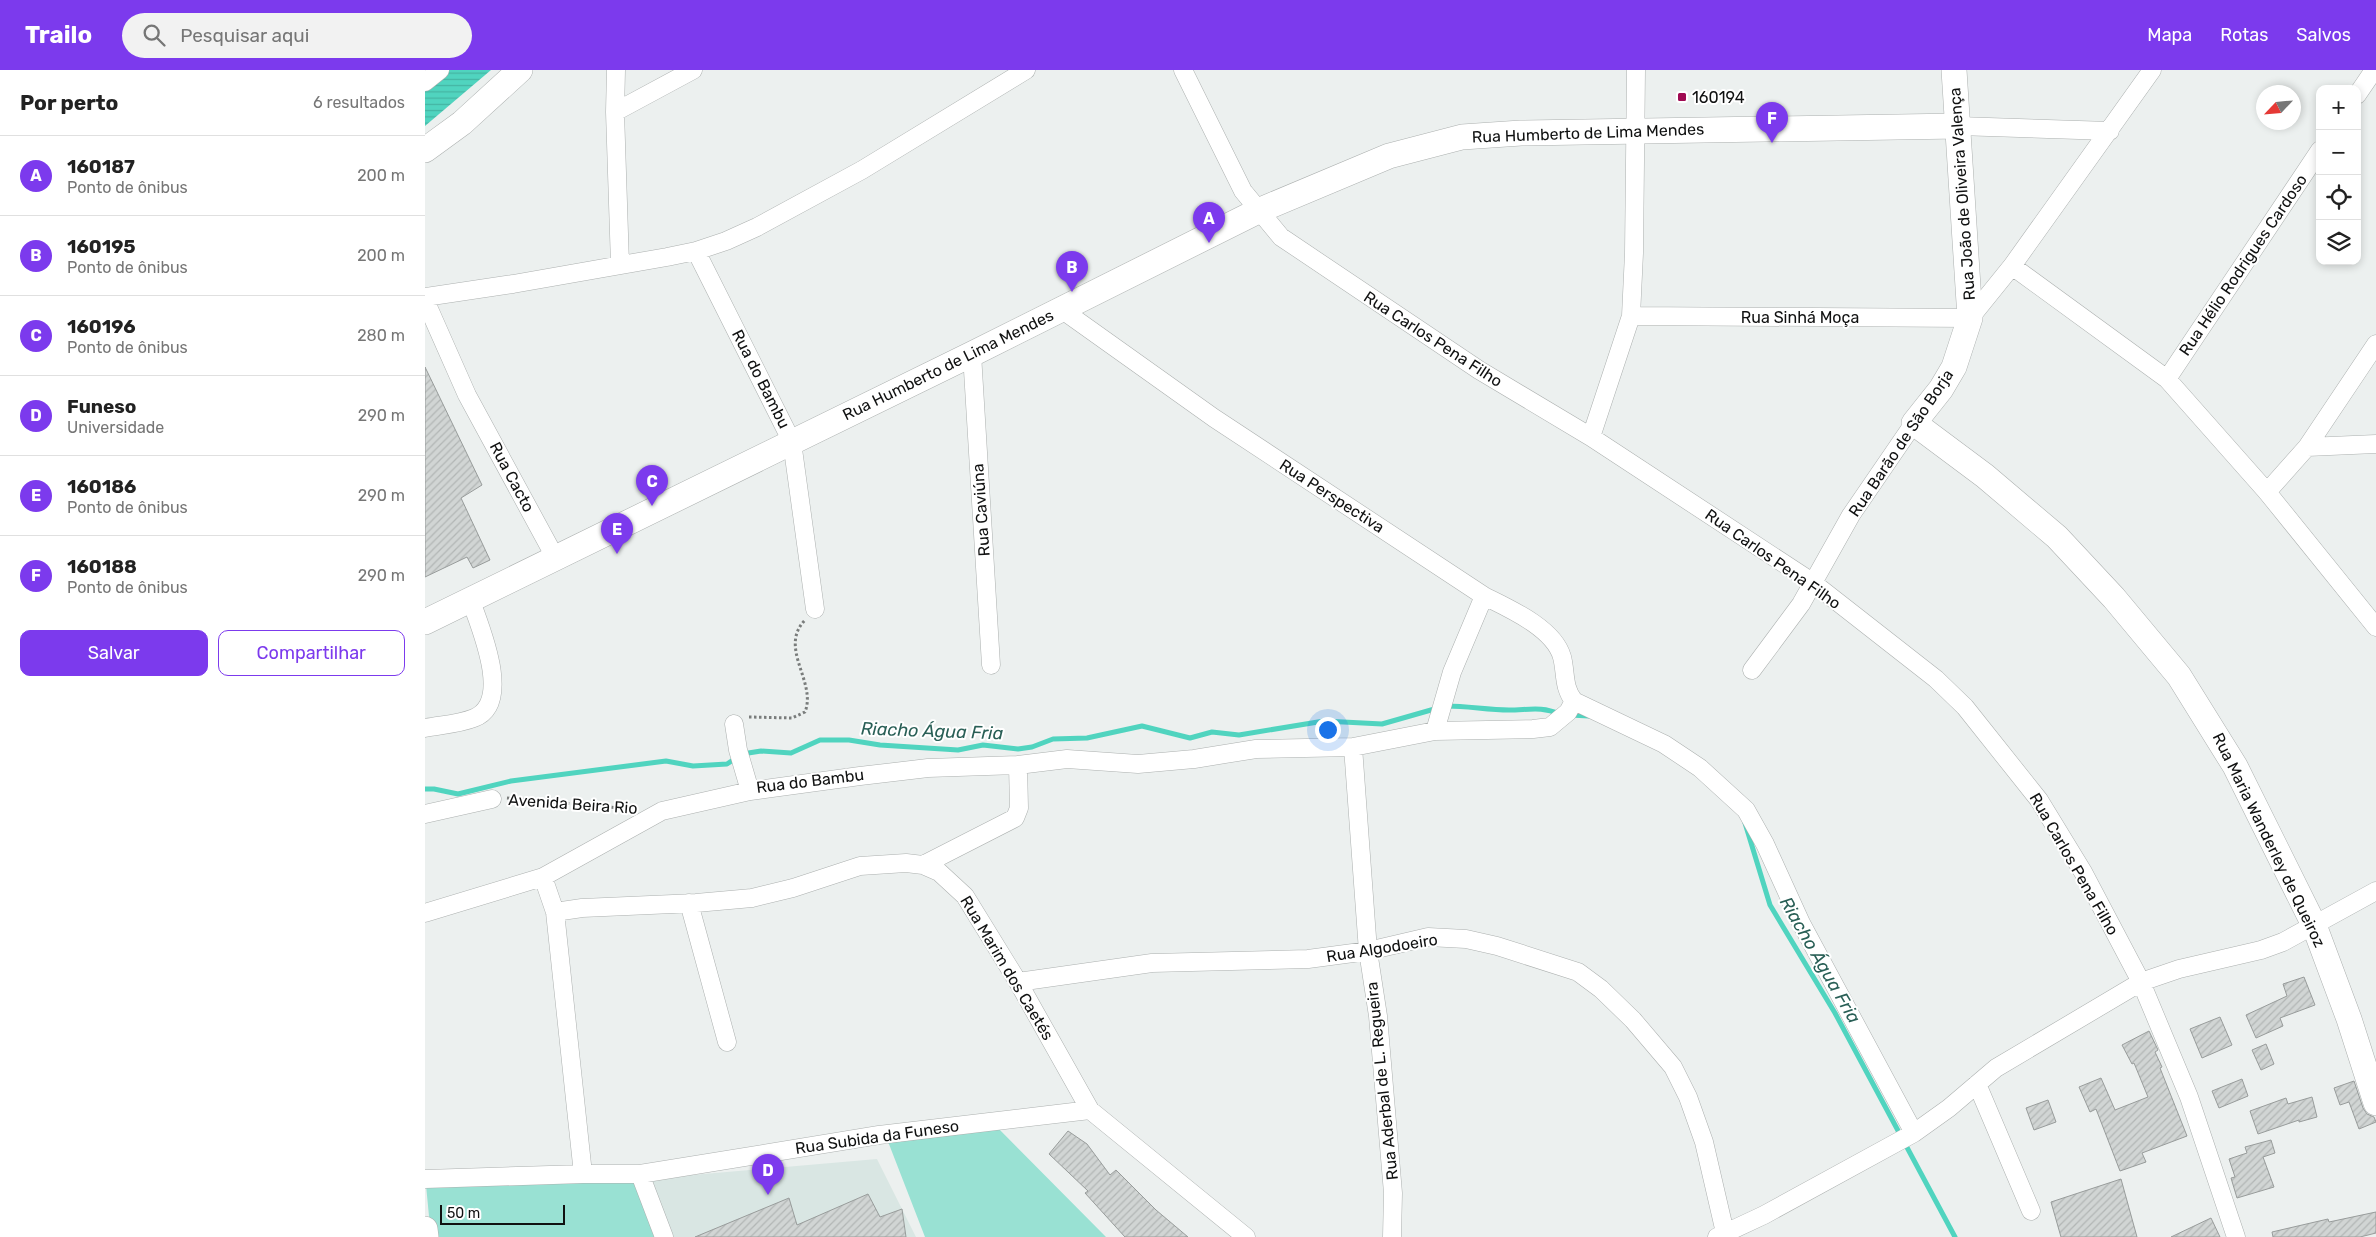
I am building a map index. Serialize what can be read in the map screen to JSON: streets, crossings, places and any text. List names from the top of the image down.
{
  "streets": {
    "street": [
      "Rua Humberto de Lima Mendes",
      "Rua João de Oliveira Valença",
      "Rua Hélio Rodrigues Cardoso",
      "Rua Sinhá Moça",
      "Rua Carlos Pena Filho",
      "Rua do Bambu",
      "Rua Barão de São Borja",
      "Rua Cacto",
      "Rua Perspectiva",
      "Rua Caviúna",
      "Avenida Beira Rio",
      "Rua Maria Wanderley de Queiroz",
      "Rua Algodoeiro",
      "Rua Marim dos Caetés",
      "Rua Aderbal de L. Regueira",
      "Rua Subida da Funeso"
    ]
  },
  "crossings": [
    ["Rua Humberto de Lima Mendes", "Rua João de Oliveira Valença"],
    ["Rua Humberto de Lima Mendes", "Rua Carlos Pena Filho"],
    ["Rua Humberto de Lima Mendes", "Rua do Bambu"],
    ["Rua Humberto de Lima Mendes", "Rua Barão de São Borja"],
    ["Rua Humberto de Lima Mendes", "Rua Cacto"],
    ["Rua Humberto de Lima Mendes", "Rua Perspectiva"],
    ["Rua Humberto de Lima Mendes", "Rua Caviúna"],
    ["Rua João de Oliveira Valença", "Rua Sinhá Moça"],
    ["Rua João de Oliveira Valença", "Rua Barão de São Borja"],
    ["Rua Sinhá Moça", "Rua Barão de São Borja"],
    ["Rua Carlos Pena Filho", "Rua Barão de São Borja"],
    ["Rua do Bambu", "Rua Aderbal de L. Regueira"],
    ["Rua Barão de São Borja", "Rua Maria Wanderley de Queiroz"],
    ["Rua Algodoeiro", "Rua Marim dos Caetés"],
    ["Rua Algodoeiro", "Rua Aderbal de L. Regueira"],
    ["Rua Marim dos Caetés", "Rua Subida da Funeso"]
  ],
  "water": ["Riacho Água Fria"],
  "places": {
    "transit": ["160194"]
  },
  "scale_bar": "50 m",
  "north": "bottom left",
  "page": {
    "header": "Trailo",
    "search": "Pesquisar aqui",
    "nav": ["Mapa", "Rotas", "Salvos"],
    "heading": ["Por perto", "6 resultados"],
    "map_buttons": ["+", "−"],
    "pins": [
      "F",
      "A",
      "B",
      "C",
      "E",
      "D"
    ],
    "list": [
      {
        "mark": "A",
        "name": "160187",
        "note": "Ponto de ônibus",
        "value": "200 m"
      },
      {
        "mark": "B",
        "name": "160195",
        "note": "Ponto de ônibus",
        "value": "200 m"
      },
      {
        "mark": "C",
        "name": "160196",
        "note": "Ponto de ônibus",
        "value": "280 m"
      },
      {
        "mark": "D",
        "name": "Funeso",
        "note": "Universidade",
        "value": "290 m"
      },
      {
        "mark": "E",
        "name": "160186",
        "note": "Ponto de ônibus",
        "value": "290 m"
      },
      {
        "mark": "F",
        "name": "160188",
        "note": "Ponto de ônibus",
        "value": "290 m"
      }
    ],
    "buttons": ["Salvar", "Compartilhar"],
    "scale": "50 m"
  }
}
